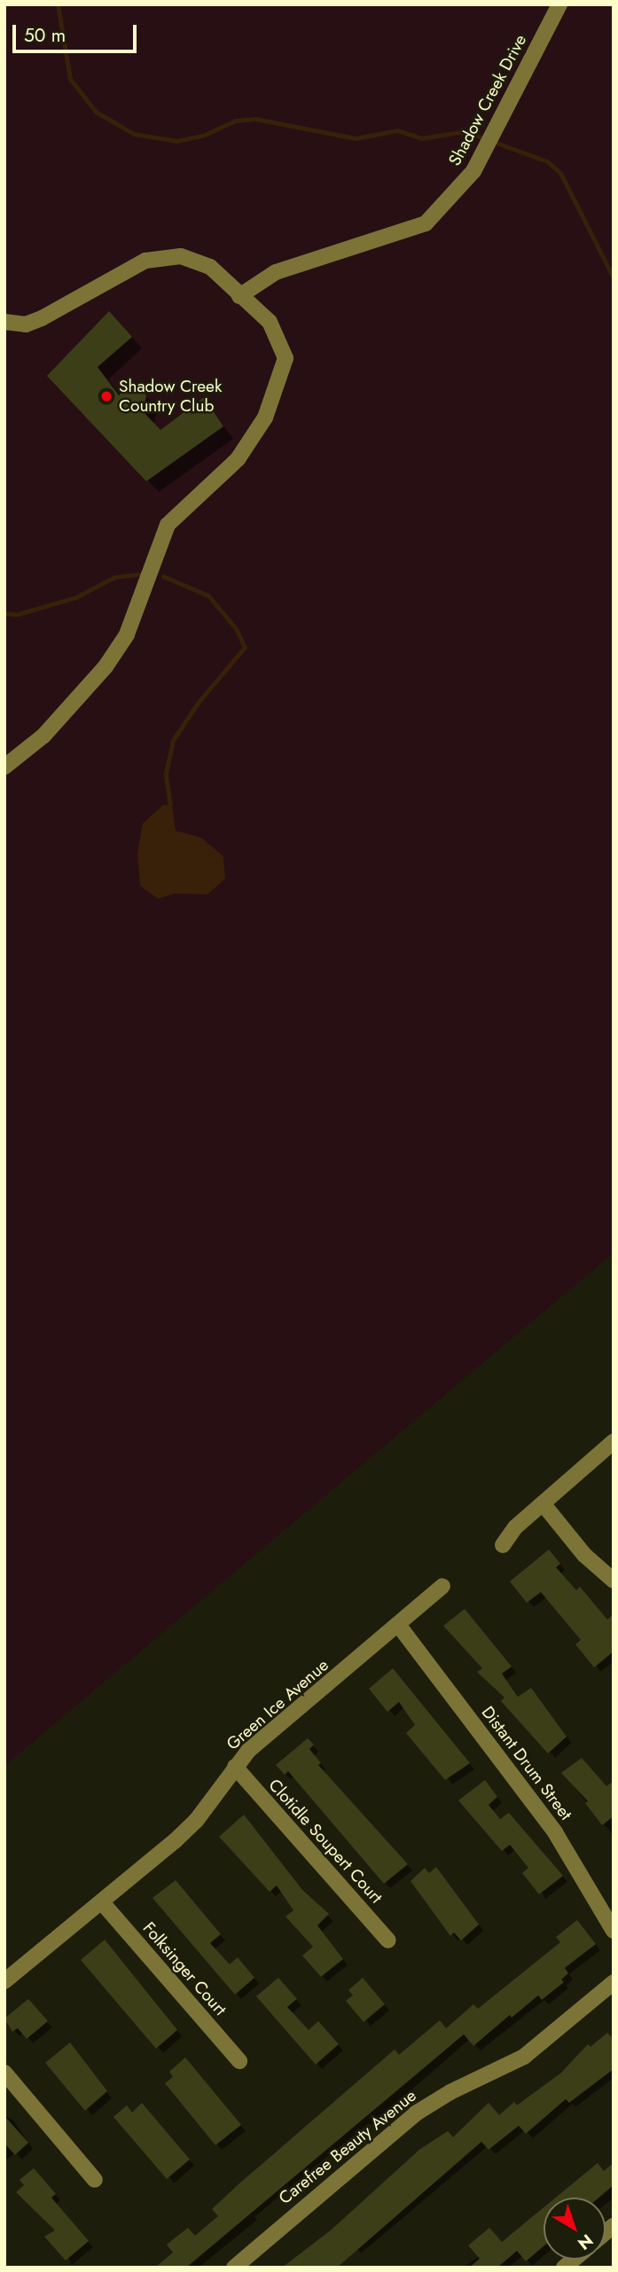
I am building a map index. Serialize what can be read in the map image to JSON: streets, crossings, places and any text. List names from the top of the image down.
{
  "streets": {
    "street": [
      "Shadow Creek Drive",
      "Green Ice Avenue",
      "Distant Drum Street",
      "Clotidle Soupert Court",
      "Folksinger Court",
      "Carefree Beauty Avenue"
    ]
  },
  "crossings": [
    ["Green Ice Avenue", "Distant Drum Street"],
    ["Green Ice Avenue", "Clotidle Soupert Court"],
    ["Green Ice Avenue", "Folksinger Court"]
  ],
  "places": ["Shadow Creek Country Club"],
  "scale_bar": "50 m",
  "north": "bottom right"
}
